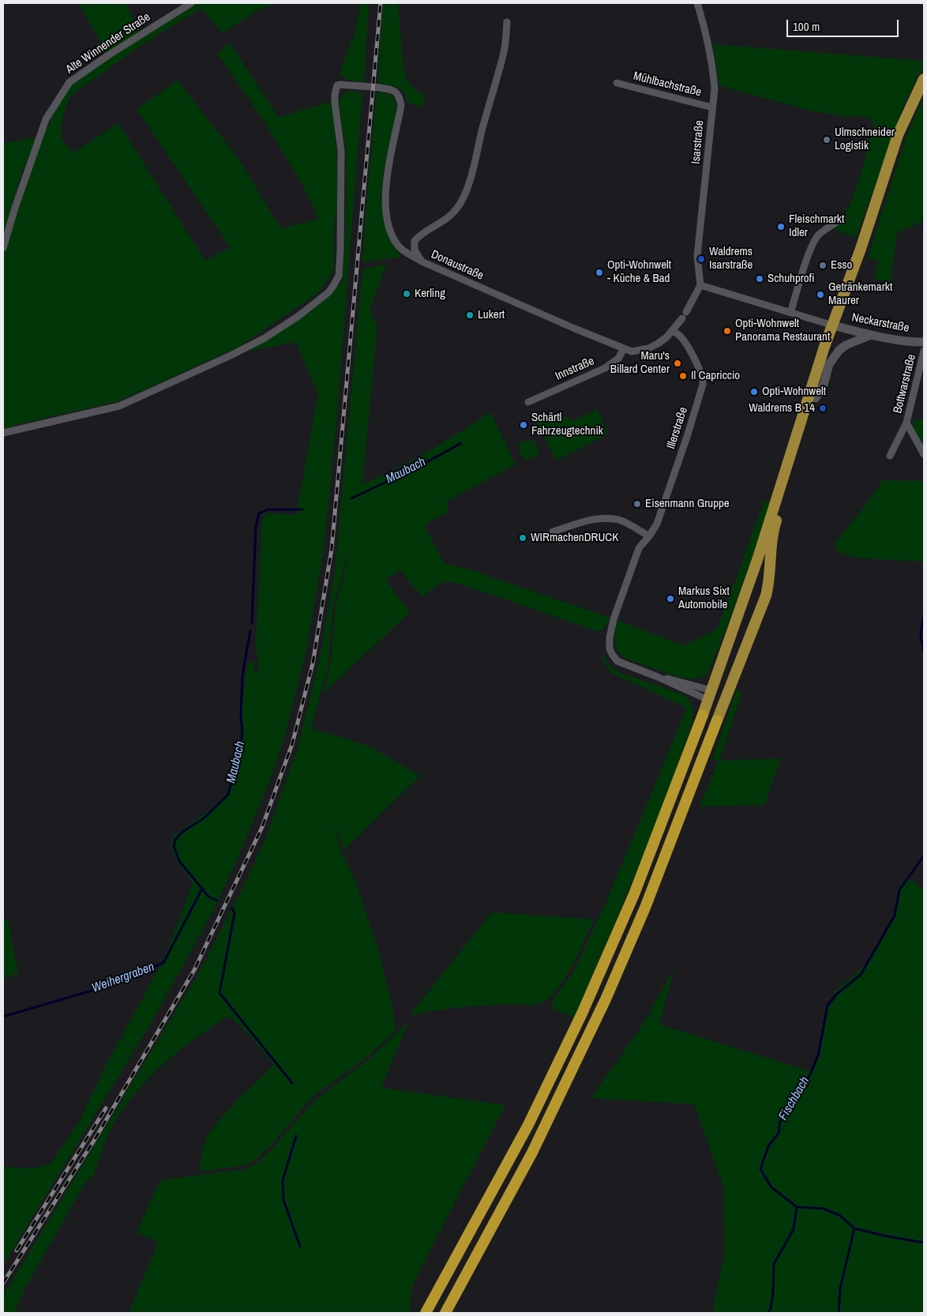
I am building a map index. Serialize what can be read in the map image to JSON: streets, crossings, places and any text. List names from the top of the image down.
{
  "streets": {
    "street": [
      "Alte Winnender Straße",
      "Mühlbachstraße",
      "Isarstraße",
      "Donaustraße",
      "Neckarstraße",
      "Innstraße",
      "Bottwarstraße",
      "Illerstraße"
    ]
  },
  "crossings": [
    ["Mühlbachstraße", "Isarstraße"],
    ["Isarstraße", "Donaustraße"],
    ["Donaustraße", "Innstraße"],
    ["Donaustraße", "Illerstraße"]
  ],
  "water": ["Maubach", "Weihergraben", "Fischbach"],
  "places": [
    "Ulmschneider Logistik",
    "Fleischmarkt Idler",
    "Waldrems Isarstraße",
    "Esso",
    "Opti-Wohnwelt - Küche & Bad",
    "Schuhprofi",
    "Kerling",
    "Getränkemarkt Maurer",
    "Lukert",
    "Opti-Wohnwelt Panorama Restaurant",
    "Maru's Billard Center",
    "Il Capriccio",
    "Opti-Wohnwelt",
    "Waldrems B 14",
    "Schärtl Fahrzeugtechnik",
    "Eisenmann Gruppe",
    "WIRmachenDRUCK",
    "Markus Sixt Automobile"
  ],
  "scale_bar": "100 m"
}
